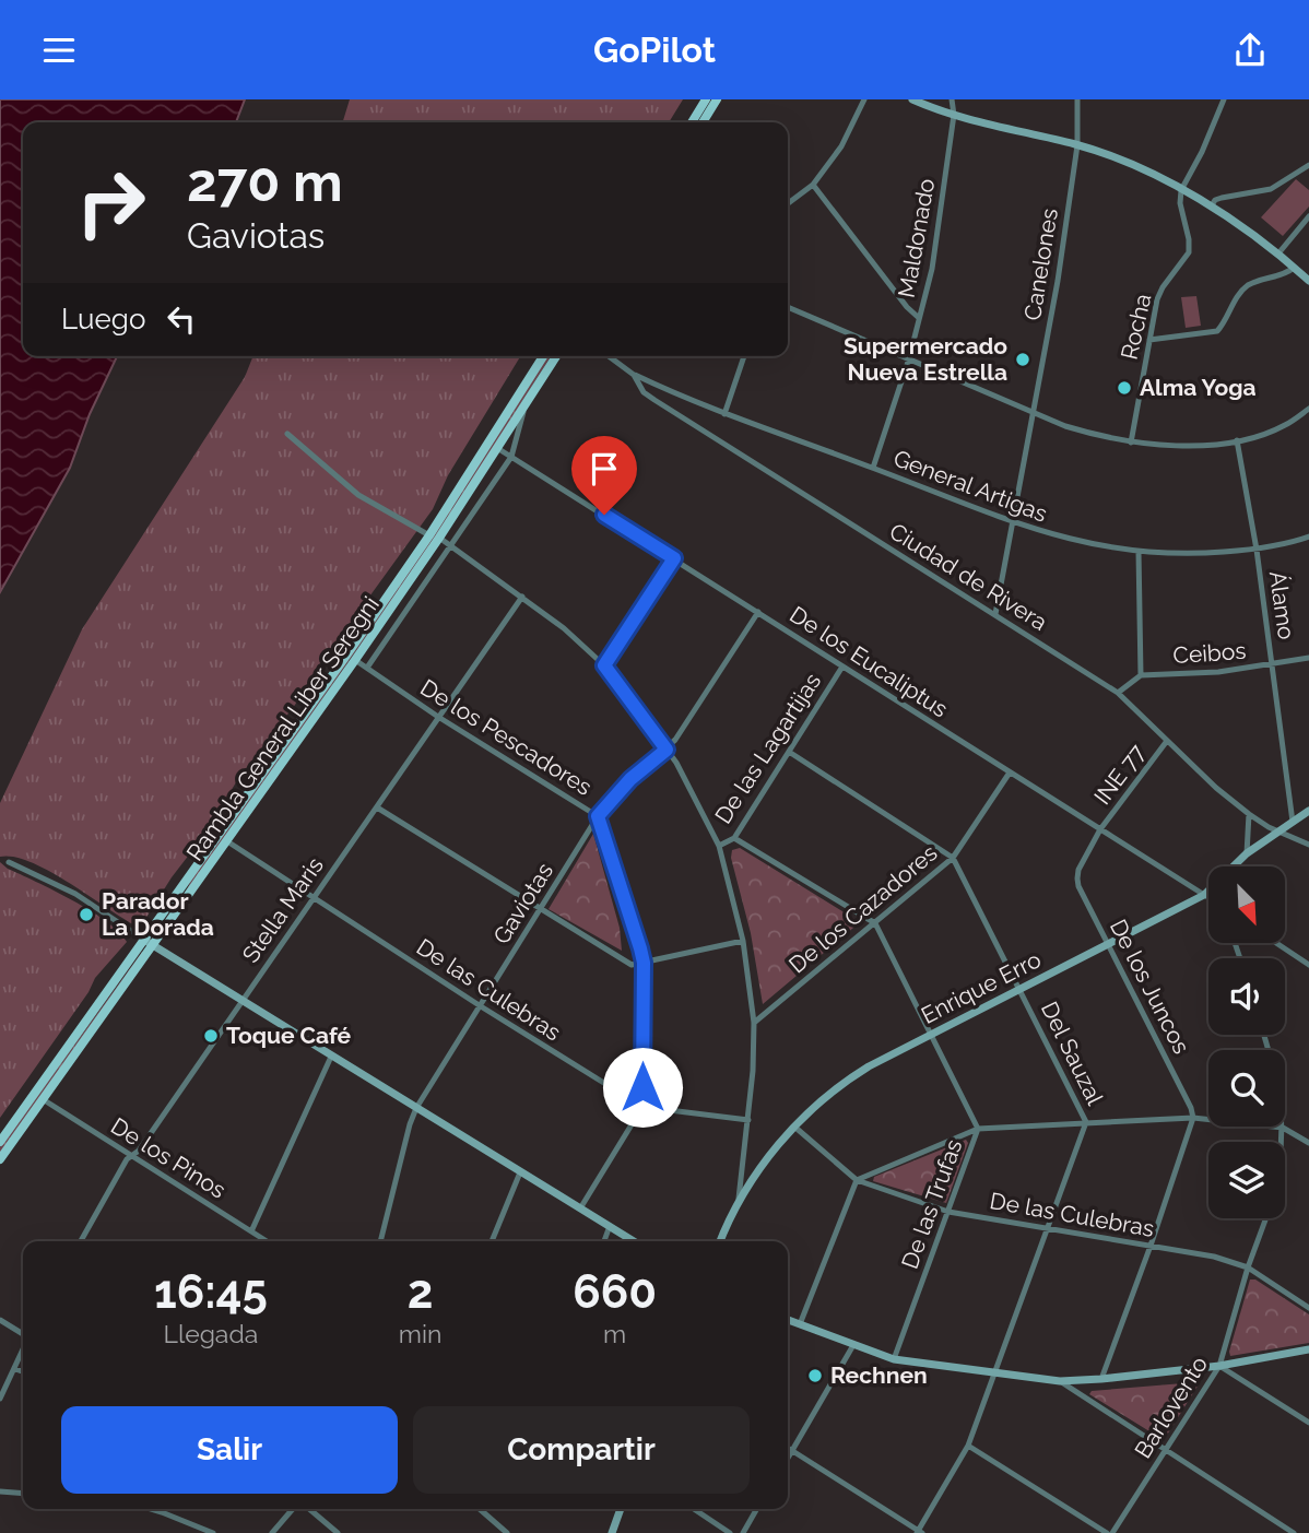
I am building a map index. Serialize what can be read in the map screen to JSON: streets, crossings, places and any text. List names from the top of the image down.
{
  "streets": {
    "main road": ["Rambla General Liber Seregni"],
    "street": [
      "Maldonado",
      "Canelones",
      "Rocha",
      "General Artigas",
      "Ciudad de Rivera",
      "Álamo",
      "Ceibos",
      "De los Eucaliptus",
      "De los Pescadores",
      "De las Lagartijas",
      "INE 77",
      "Gaviotas",
      "De los Cazadores",
      "Stella Maris",
      "De los Juncos",
      "Enrique Erro",
      "De las Culebras",
      "Del Sauzal",
      "De los Pinos",
      "De las Trufas",
      "Barlovento"
    ]
  },
  "crossings": [
    ["Maldonado", "General Artigas"],
    ["Canelones", "General Artigas"],
    ["Canelones", "Ciudad de Rivera"],
    ["General Artigas", "Ciudad de Rivera"],
    ["General Artigas", "Álamo"],
    ["Ciudad de Rivera", "Ceibos"],
    ["Ciudad de Rivera", "INE 77"],
    ["Ciudad de Rivera", "Enrique Erro"],
    ["Álamo", "Ceibos"],
    ["Álamo", "Enrique Erro"],
    ["De los Eucaliptus", "Rambla General Liber Seregni"],
    ["De los Eucaliptus", "De las Lagartijas"],
    ["De los Eucaliptus", "INE 77"],
    ["De los Eucaliptus", "Gaviotas"],
    ["De los Eucaliptus", "De los Cazadores"],
    ["De los Eucaliptus", "De los Juncos"],
    ["De los Eucaliptus", "Enrique Erro"],
    ["Rambla General Liber Seregni", "De los Pescadores"],
    ["Rambla General Liber Seregni", "De las Culebras"],
    ["Rambla General Liber Seregni", "De los Pinos"],
    ["De los Pescadores", "Gaviotas"],
    ["De los Pescadores", "Stella Maris"],
    ["De los Pescadores", "De las Culebras"],
    ["De las Lagartijas", "Del Sauzal"],
    ["INE 77", "De los Juncos"],
    ["Gaviotas", "De las Culebras"],
    ["De los Cazadores", "Del Sauzal"],
    ["De los Cazadores", "De las Trufas"],
    ["Stella Maris", "De las Culebras"],
    ["Stella Maris", "De los Pinos"],
    ["De los Juncos", "Enrique Erro"],
    ["Enrique Erro", "De las Culebras"],
    ["Enrique Erro", "Del Sauzal"],
    ["Enrique Erro", "De las Trufas"],
    ["De las Culebras", "Del Sauzal"],
    ["De las Culebras", "De las Trufas"],
    ["De las Culebras", "Barlovento"]
  ],
  "places": [
    "Supermercado Nueva Estrella",
    "Alma Yoga",
    "Parador La Dorada",
    "Toque Café",
    "Rechnen"
  ],
  "north": "bottom right",
  "page": {
    "header": "GoPilot",
    "turn": ["270 m", "Gaviotas"],
    "then": "Luego",
    "eta": [
      "16:45",
      "Llegada",
      "2",
      "min",
      "660",
      "m"
    ],
    "buttons": ["Salir", "Compartir"]
  }
}
